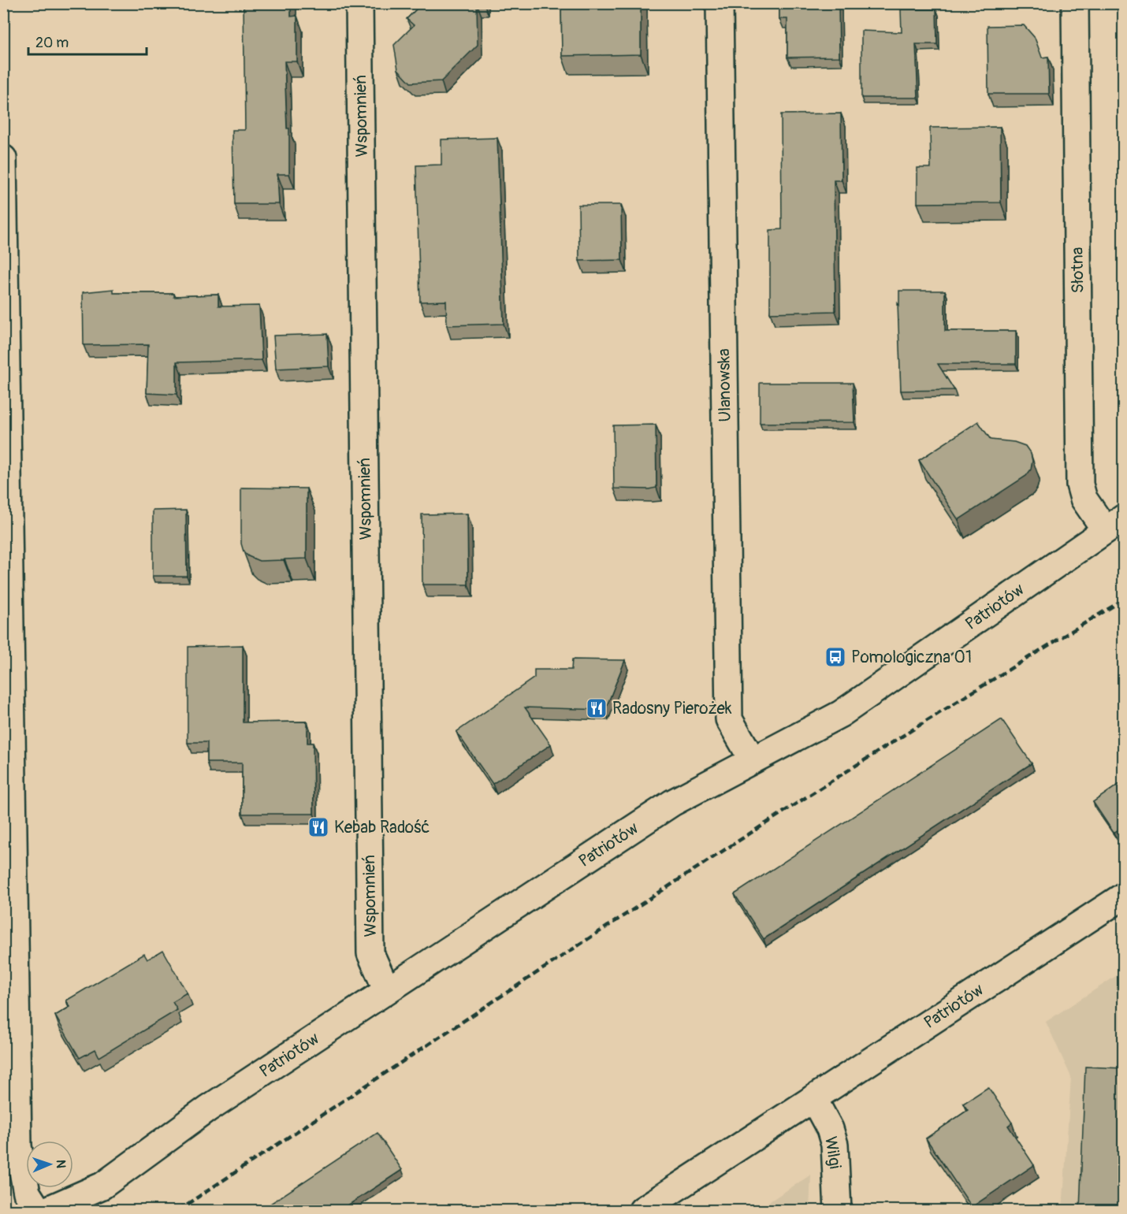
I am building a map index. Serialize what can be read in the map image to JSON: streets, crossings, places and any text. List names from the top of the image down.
{
  "streets": {
    "street": [
      "Wspomnień",
      "Słotna",
      "Ulanowska",
      "Patriotów",
      "Wilgi"
    ]
  },
  "crossings": [
    ["Wspomnień", "Patriotów"],
    ["Słotna", "Patriotów"],
    ["Ulanowska", "Patriotów"],
    ["Patriotów", "Wilgi"]
  ],
  "places": {
    "bus stop": ["Pomologiczna 01"],
    "restaurant": ["Radosny Pierożek", "Kebab Radość"]
  },
  "scale_bar": "20 m",
  "north": "right"
}
